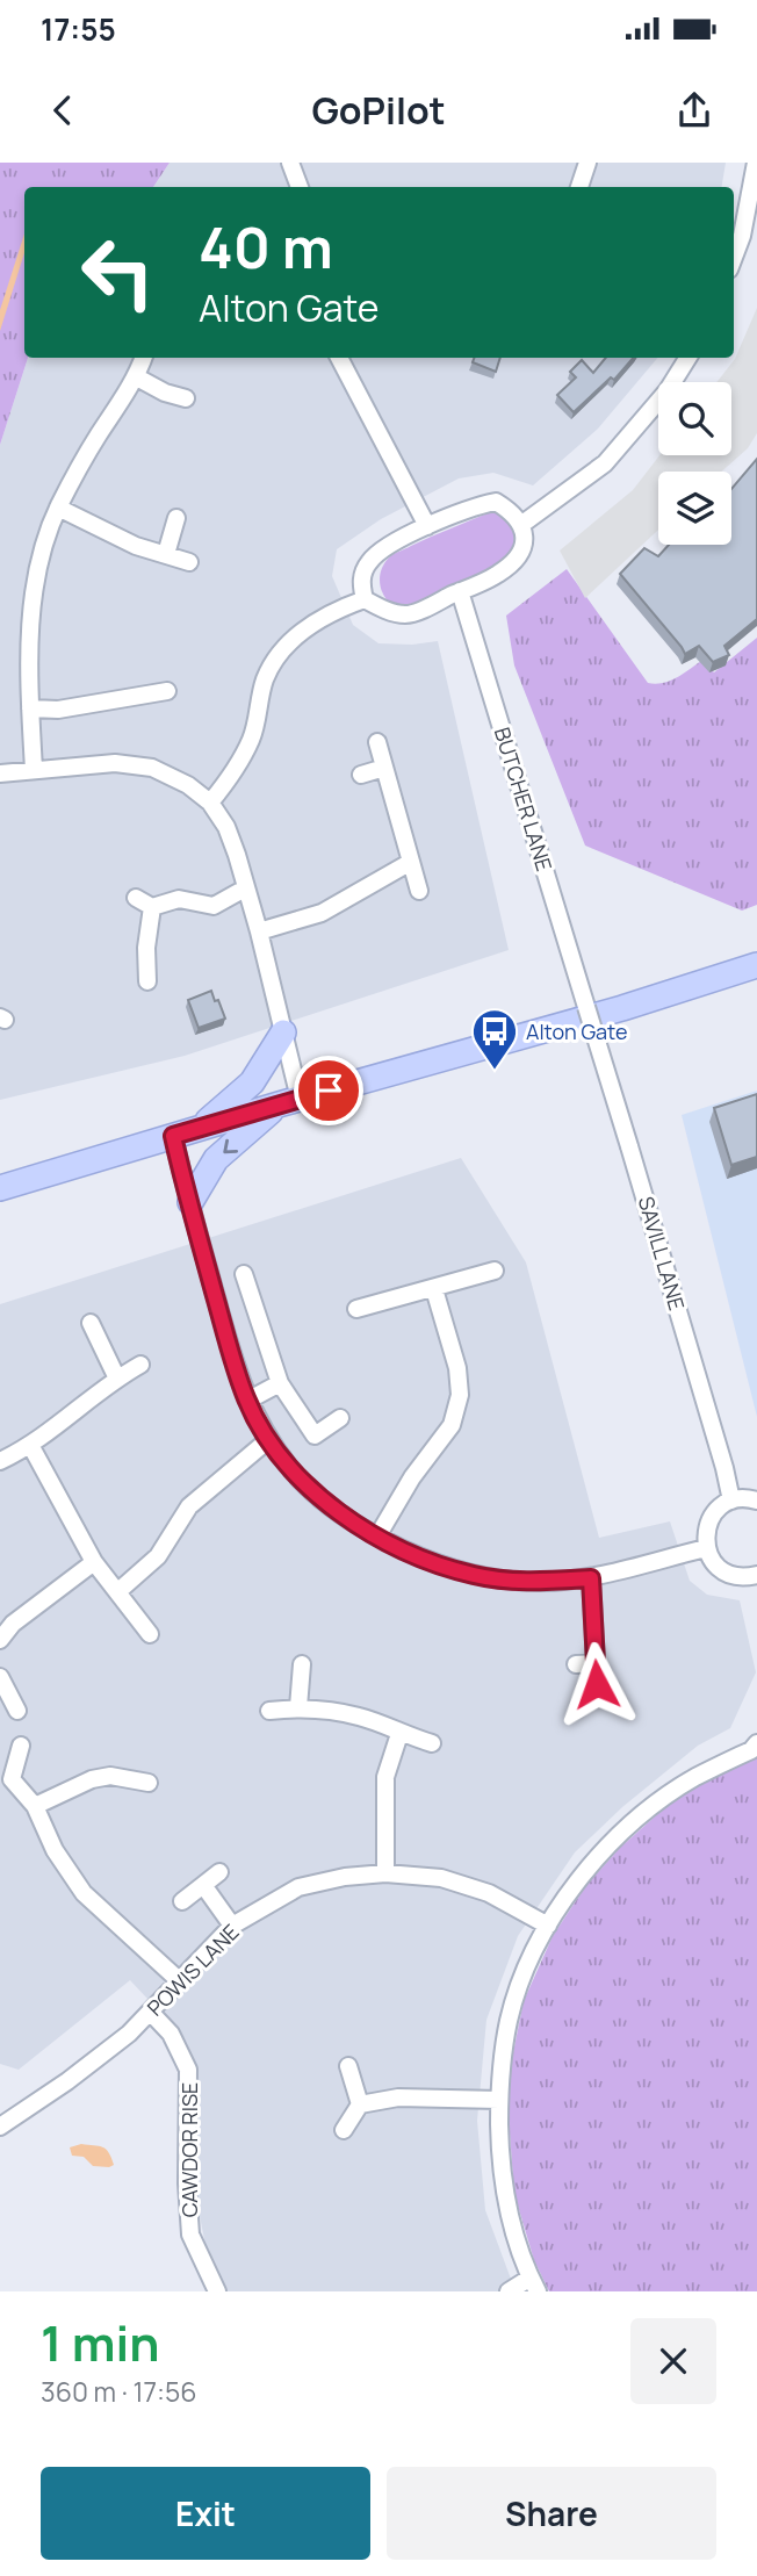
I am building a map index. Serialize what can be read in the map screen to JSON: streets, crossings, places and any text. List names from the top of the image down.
{
  "streets": {
    "street": [
      "BUTCHER LANE",
      "SAVILL LANE",
      "POWIS LANE",
      "CAWDOR RISE"
    ]
  },
  "crossings": [
    ["BUTCHER LANE", "SAVILL LANE"],
    ["POWIS LANE", "CAWDOR RISE"]
  ],
  "places": {
    "bus stop": ["Alton Gate"]
  },
  "page": {
    "status": "17:55",
    "header": "GoPilot",
    "turn": ["40 m", "Alton Gate"],
    "heading": ["1 min", "360 m · 17:56"],
    "buttons": ["Exit", "Share"]
  }
}
